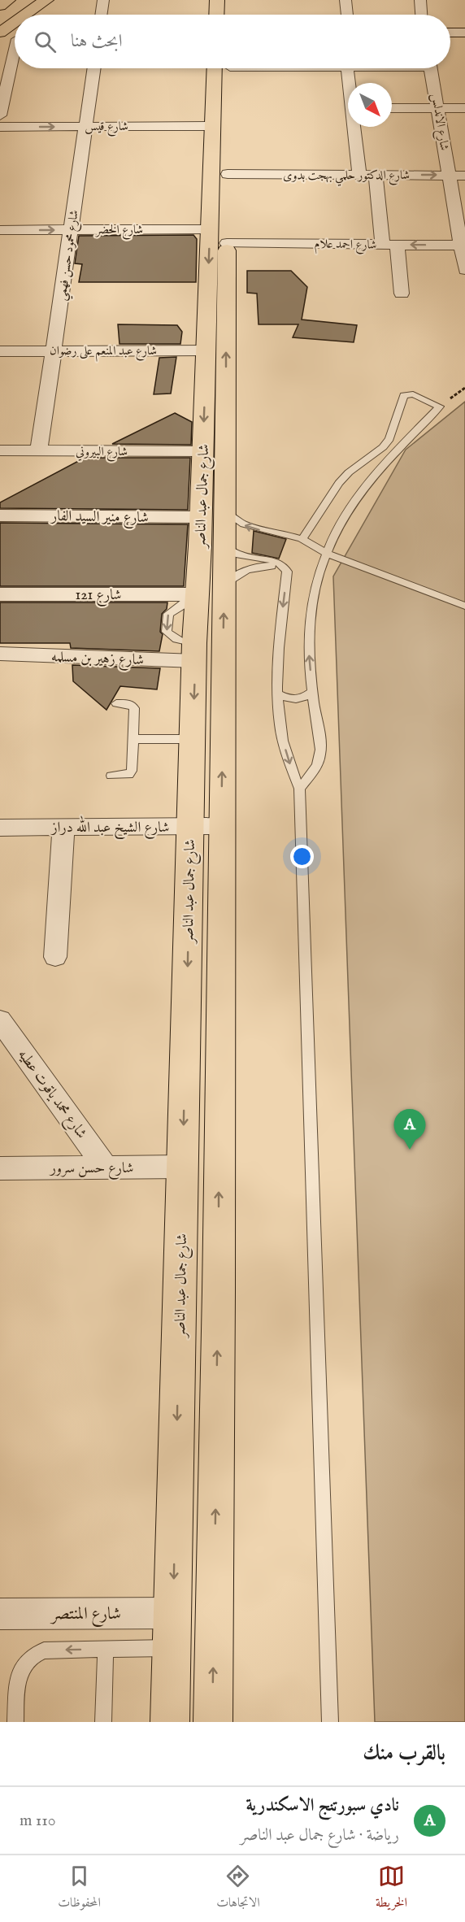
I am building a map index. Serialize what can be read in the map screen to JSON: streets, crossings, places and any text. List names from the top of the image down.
{
  "streets": {
    "main road": ["شارع جمال عبد الناصر"],
    "street": [
      "شارع الاندلس",
      "شارع قيس",
      "شارع الدكتور حلمي بهجت بدوى",
      "شارع الخضر",
      "شارع احمد علام",
      "شارع محمود حسن فهمي",
      "شارع عبد المنعم على رضوان",
      "شارع البيروني",
      "شارع منير السيد الفار",
      "شارع 121",
      "شارع زهير بن مسلمه",
      "شارع الشيخ عبد الله دراز",
      "شارع محمد ياقوت عطيه",
      "شارع حسن سرور",
      "شارع المنتصر"
    ]
  },
  "crossings": [
    ["شارع الاندلس", "شارع الدكتور حلمي بهجت بدوى"],
    ["شارع الاندلس", "شارع احمد علام"],
    ["شارع قيس", "شارع محمود حسن فهمي"],
    ["شارع قيس", "شارع جمال عبد الناصر"],
    ["شارع الدكتور حلمي بهجت بدوى", "شارع جمال عبد الناصر"],
    ["شارع الخضر", "شارع محمود حسن فهمي"],
    ["شارع الخضر", "شارع جمال عبد الناصر"],
    ["شارع احمد علام", "شارع جمال عبد الناصر"],
    ["شارع محمود حسن فهمي", "شارع عبد المنعم على رضوان"],
    ["شارع محمود حسن فهمي", "شارع البيروني"],
    ["شارع عبد المنعم على رضوان", "شارع جمال عبد الناصر"],
    ["شارع البيروني", "شارع جمال عبد الناصر"],
    ["شارع جمال عبد الناصر", "شارع منير السيد الفار"],
    ["شارع جمال عبد الناصر", "شارع 121"],
    ["شارع جمال عبد الناصر", "شارع زهير بن مسلمه"],
    ["شارع جمال عبد الناصر", "شارع الشيخ عبد الله دراز"],
    ["شارع جمال عبد الناصر", "شارع حسن سرور"],
    ["شارع جمال عبد الناصر", "شارع المنتصر"],
    ["شارع محمد ياقوت عطيه", "شارع حسن سرور"]
  ],
  "one_way": ["شارع قيس"],
  "north": "bottom right",
  "page": {
    "search": "ابحث هنا",
    "pins": "A",
    "heading": "بالقرب منك",
    "list": [
      {
        "mark": "A",
        "name": "نادي سبورتنج الاسكندرية",
        "note": "رياضة · شارع جمال عبد الناصر",
        "value": "110 m"
      }
    ],
    "nav": ["الخريطة", "الاتجاهات", "المحفوظات"]
  }
}
